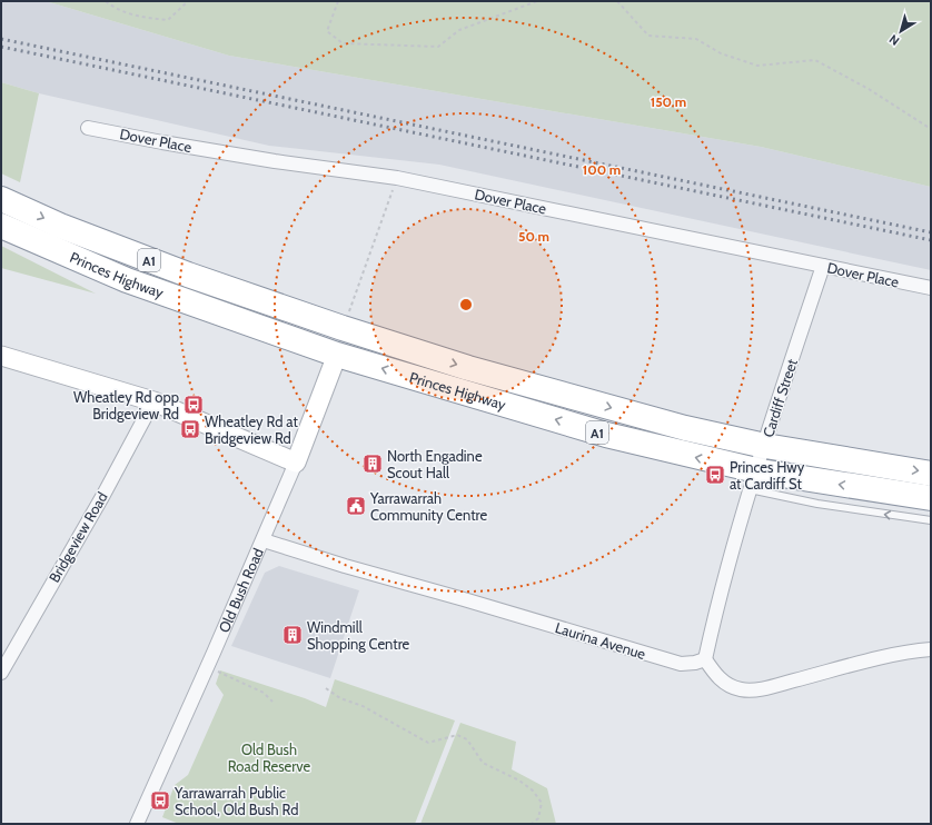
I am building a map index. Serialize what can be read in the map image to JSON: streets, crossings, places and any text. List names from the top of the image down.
{
  "streets": {
    "highway": ["A1", "Princes Highway"],
    "street": [
      "Dover Place",
      "Cardiff Street",
      "Bridgeview Road",
      "Old Bush Road",
      "Laurina Avenue"
    ]
  },
  "crossings": [
    ["Dover Place", "Cardiff Street"],
    ["Princes Highway", "Cardiff Street"],
    ["Princes Highway", "Old Bush Road"],
    ["Cardiff Street", "Laurina Avenue"],
    ["Old Bush Road", "Laurina Avenue"]
  ],
  "parks": ["Old Bush Road Reserve"],
  "places": {
    "bus stop": [
      "Wheatley Rd opp Bridgeview Rd",
      "Wheatley Rd at Bridgeview Rd",
      "Princes Hwy at Cardiff St",
      "Yarrawarrah Public School, Old Bush Rd"
    ],
    "building": ["North Engadine Scout Hall", "Windmill Shopping Centre"],
    "public building": ["Yarrawarrah Community Centre"]
  },
  "north": "bottom left",
  "rings": ["150 m", "100 m", "50 m"]
}
